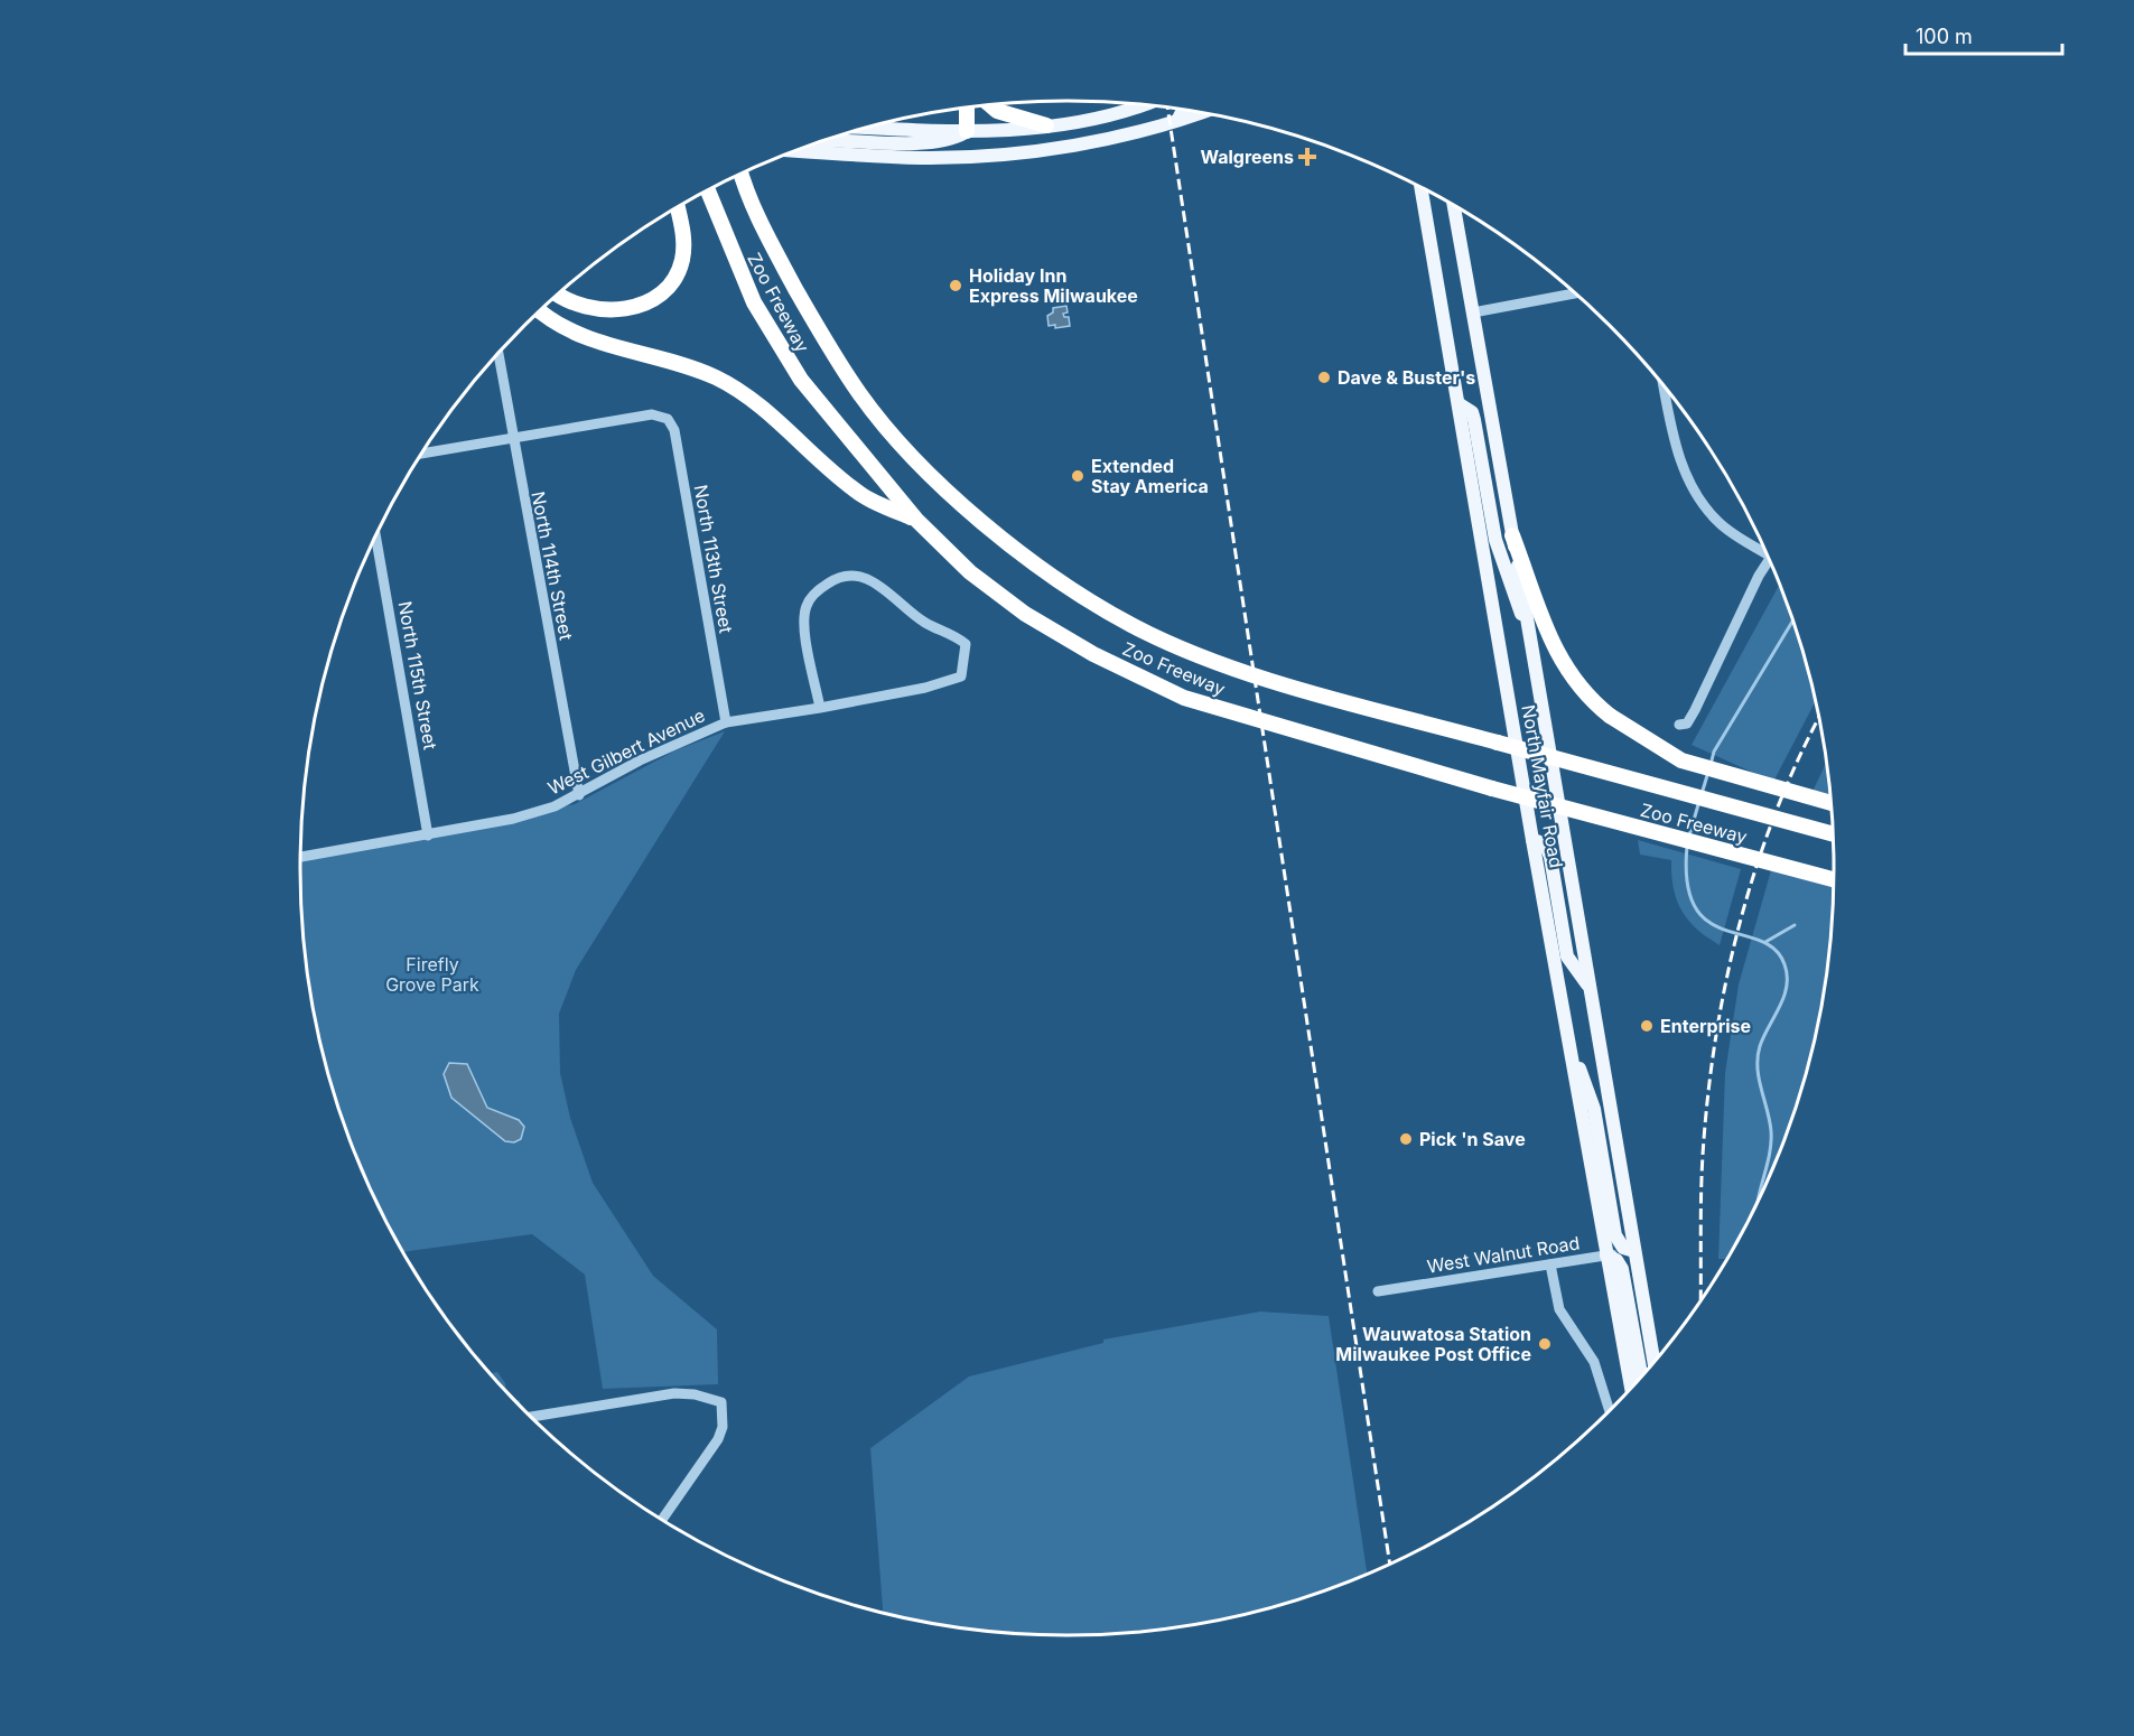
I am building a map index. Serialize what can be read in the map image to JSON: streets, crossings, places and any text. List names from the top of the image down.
{
  "streets": {
    "highway": ["Zoo Freeway"],
    "main road": ["North Mayfair Road"],
    "street": [
      "North 113th Street",
      "North 114th Street",
      "North 115th Street",
      "West Gilbert Avenue",
      "West Walnut Road"
    ]
  },
  "crossings": [
    ["North 113th Street", "North 114th Street"],
    ["North 113th Street", "West Gilbert Avenue"],
    ["North 114th Street", "West Gilbert Avenue"],
    ["North 115th Street", "West Gilbert Avenue"],
    ["North Mayfair Road", "West Walnut Road"]
  ],
  "parks": ["Firefly Grove Park"],
  "places": {
    "health": ["Walgreens"],
    "other": [
      "Holiday Inn Express Milwaukee",
      "Dave & Buster's",
      "Extended Stay America",
      "Enterprise",
      "Pick 'n Save",
      "Wauwatosa Station Milwaukee Post Office"
    ]
  },
  "scale_bar": "100 m"
}
